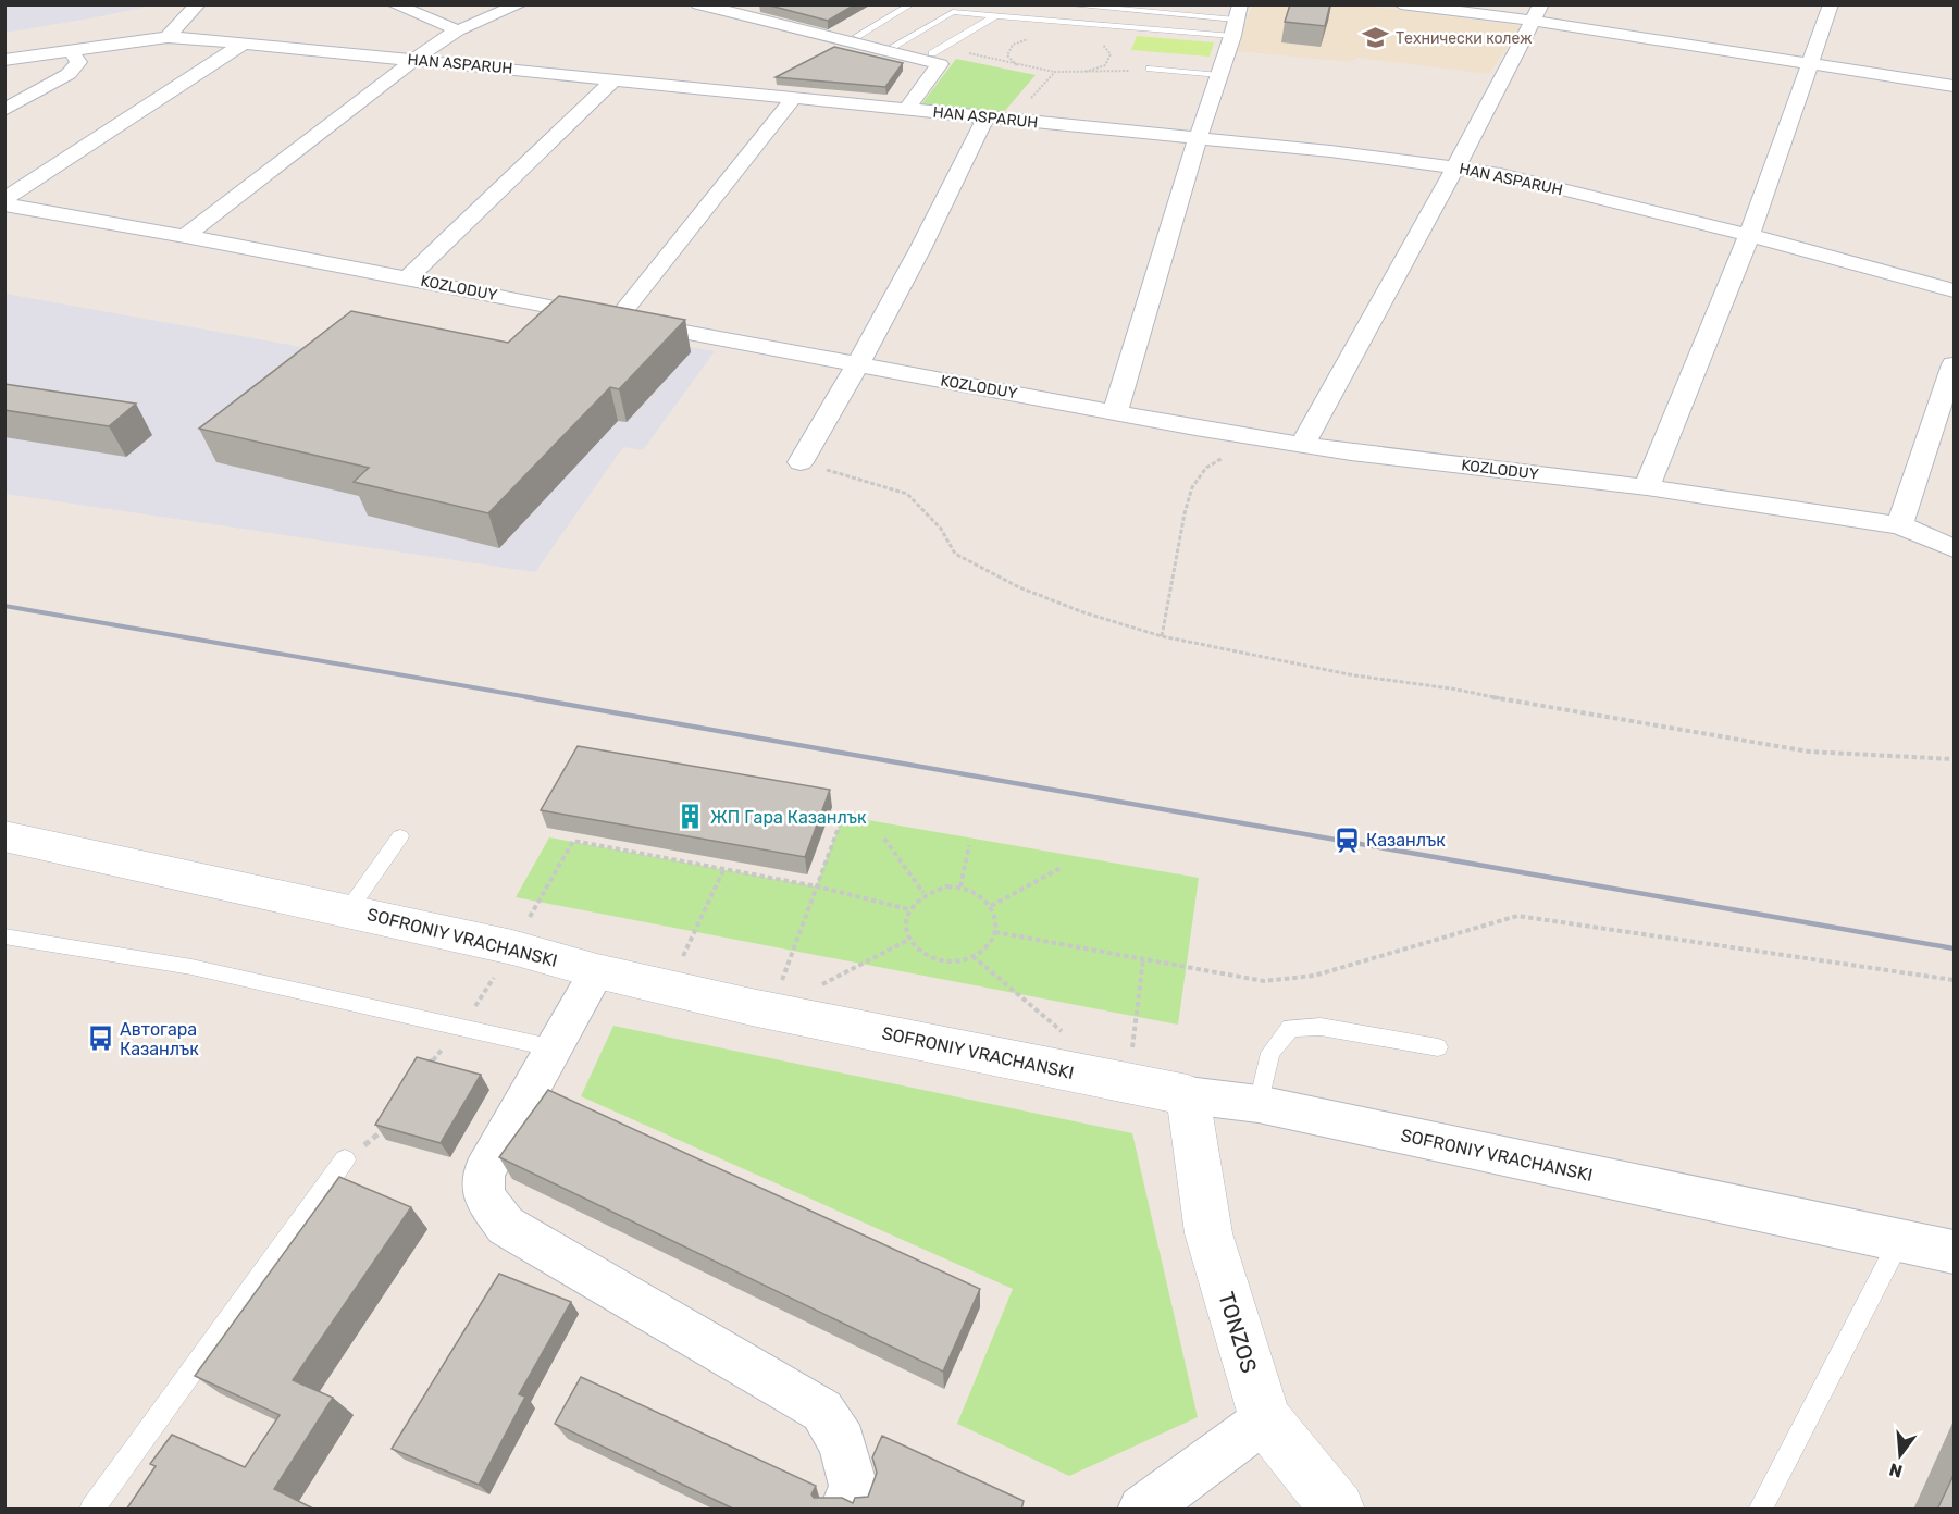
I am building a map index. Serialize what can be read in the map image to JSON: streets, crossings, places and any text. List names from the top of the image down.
{
  "streets": {
    "street": [
      "HAN ASPARUH",
      "KOZLODUY",
      "SOFRONIY VRACHANSKI",
      "TONZOS"
    ]
  },
  "crossings": [
    ["SOFRONIY VRACHANSKI", "TONZOS"]
  ],
  "places": {
    "school or university": ["Технически колеж"],
    "building": ["ЖП Гара Казанлък"],
    "station": ["Казанлък"],
    "bus stop": ["Автогара Казанлък"]
  },
  "north": "bottom"
}
